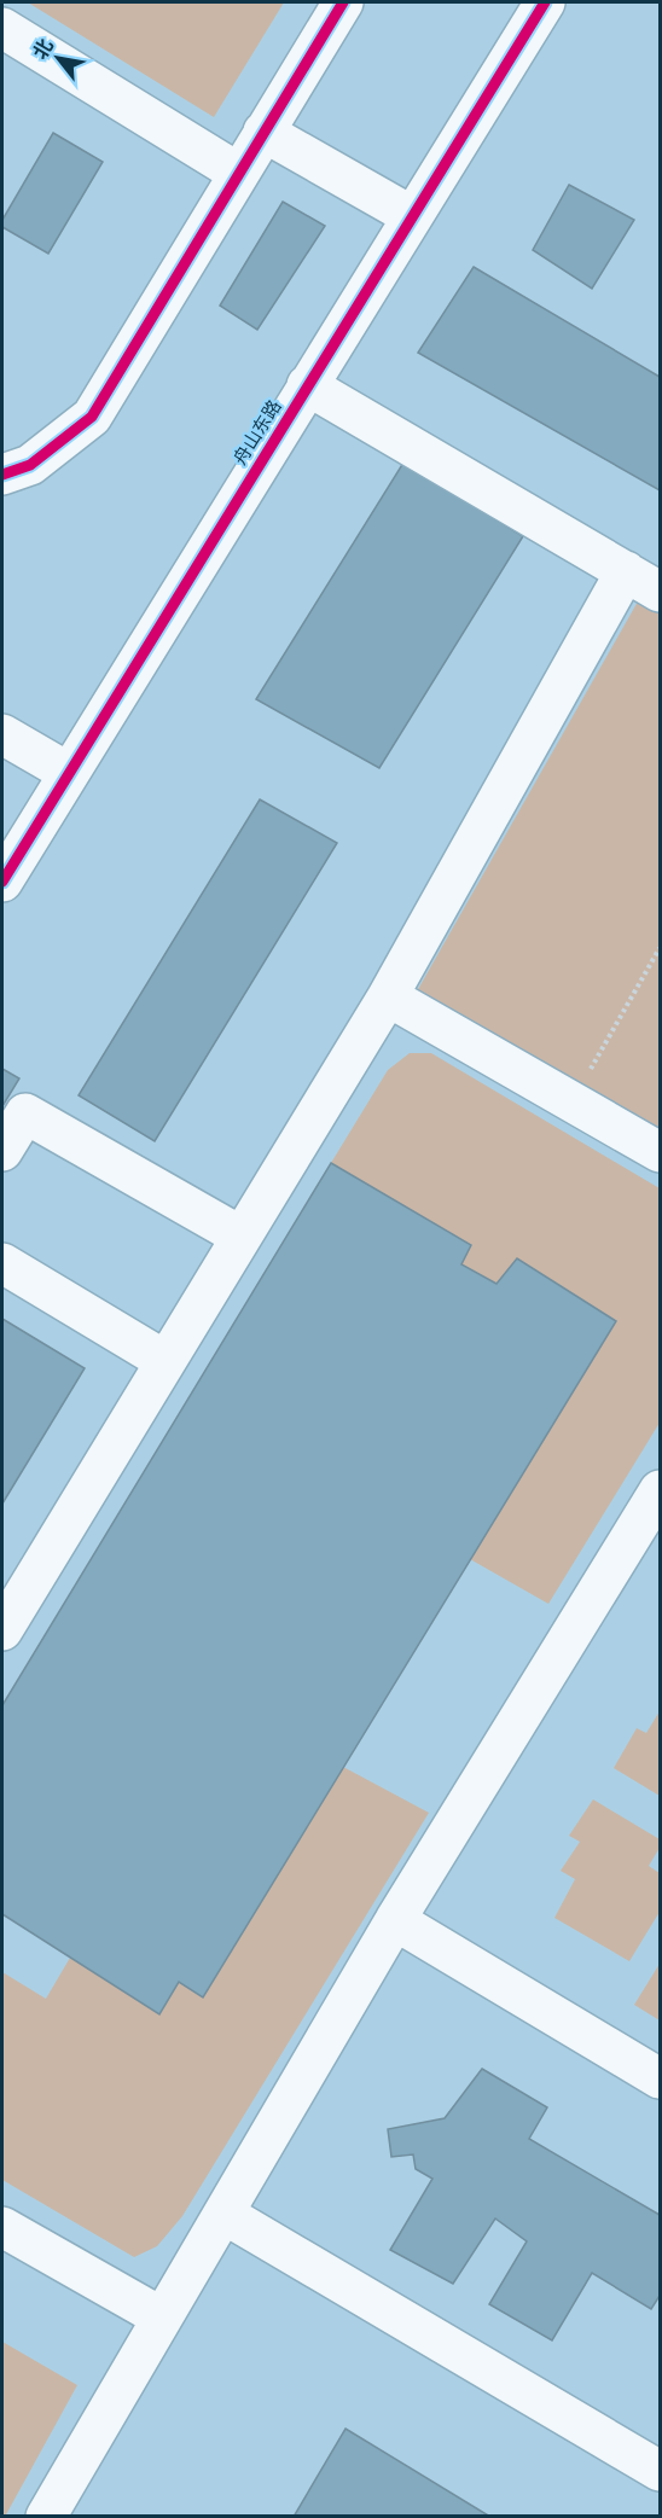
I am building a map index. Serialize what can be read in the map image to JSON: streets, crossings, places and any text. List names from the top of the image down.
{
  "streets": {
    "street": ["舟山东路"]
  },
  "north": "top left"
}
